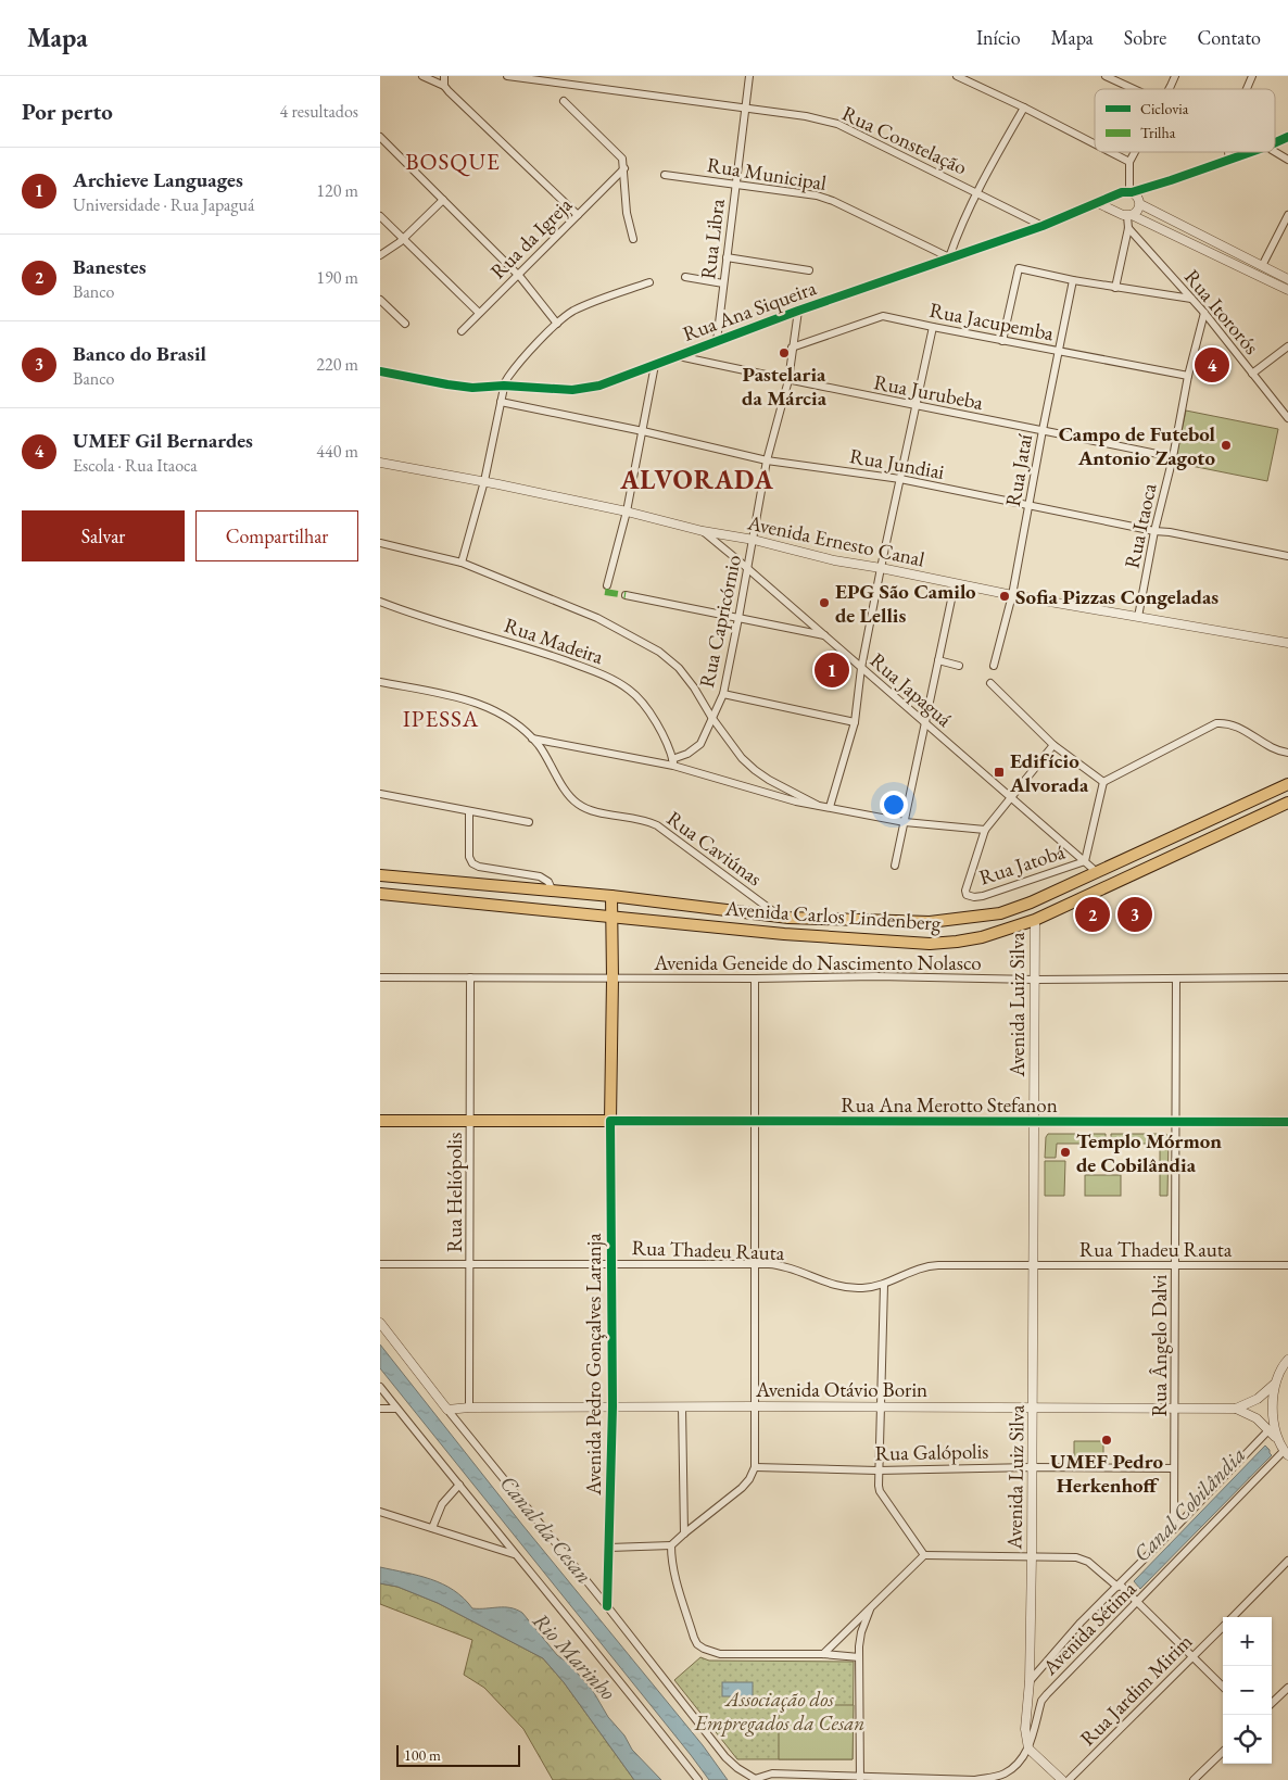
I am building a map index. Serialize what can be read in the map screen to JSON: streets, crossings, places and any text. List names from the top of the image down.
{
  "streets": {
    "main road": ["Avenida Carlos Lindenberg", "Rua Ana Merotto Stefanon", "Avenida Pedro Gonçalves Laranja"],
    "street": [
      "Rua Constelação",
      "Rua Municipal",
      "Rua da Igreja",
      "Rua Libra",
      "Rua Ana Siqueira",
      "Rua Itororós",
      "Rua Jacupemba",
      "Rua Jurubeba",
      "Rua Jundiai",
      "Rua Jataí",
      "Rua Itaoca",
      "Avenida Ernesto Canal",
      "Rua Capricórnio",
      "Rua Madeira",
      "Rua Japaguá",
      "Rua Caviúnas",
      "Rua Jatobá",
      "Avenida Geneide do Nascimento Nolasco",
      "Avenida Luiz Silva",
      "Rua Heliópolis",
      "Rua Thadeu Rauta",
      "Rua Ângelo Dalvi",
      "Avenida Otávio Borin",
      "Rua Galópolis",
      "Avenida Sétima",
      "Rua Jardim Mirim"
    ]
  },
  "crossings": [
    ["Rua Constelação", "Rua Libra"],
    ["Rua Constelação", "Rua Ana Siqueira"],
    ["Rua Municipal", "Rua Libra"],
    ["Rua Municipal", "Rua Ana Siqueira"],
    ["Rua Libra", "Rua Ana Siqueira"],
    ["Rua Ana Siqueira", "Rua Jurubeba"],
    ["Rua Ana Siqueira", "Rua Capricórnio"],
    ["Rua Itororós", "Rua Itaoca"],
    ["Rua Jacupemba", "Rua Jataí"],
    ["Rua Jacupemba", "Rua Itaoca"],
    ["Rua Jacupemba", "Rua Capricórnio"],
    ["Rua Jurubeba", "Rua Jataí"],
    ["Rua Jurubeba", "Rua Itaoca"],
    ["Rua Jurubeba", "Rua Capricórnio"],
    ["Rua Jundiai", "Rua Jataí"],
    ["Rua Jundiai", "Rua Itaoca"],
    ["Rua Jundiai", "Rua Capricórnio"],
    ["Rua Jataí", "Avenida Ernesto Canal"],
    ["Rua Itaoca", "Avenida Ernesto Canal"],
    ["Avenida Ernesto Canal", "Rua Capricórnio"],
    ["Avenida Ernesto Canal", "Rua Japaguá"],
    ["Rua Capricórnio", "Rua Madeira"],
    ["Rua Capricórnio", "Rua Japaguá"],
    ["Rua Japaguá", "Rua Jatobá"],
    ["Rua Japaguá", "Avenida Carlos Lindenberg"],
    ["Rua Caviúnas", "Avenida Carlos Lindenberg"],
    ["Avenida Carlos Lindenberg", "Avenida Luiz Silva"],
    ["Avenida Carlos Lindenberg", "Avenida Pedro Gonçalves Laranja"],
    ["Avenida Geneide do Nascimento Nolasco", "Avenida Luiz Silva"],
    ["Avenida Geneide do Nascimento Nolasco", "Rua Heliópolis"],
    ["Avenida Geneide do Nascimento Nolasco", "Rua Ângelo Dalvi"],
    ["Avenida Geneide do Nascimento Nolasco", "Avenida Pedro Gonçalves Laranja"],
    ["Avenida Luiz Silva", "Rua Ana Merotto Stefanon"],
    ["Avenida Luiz Silva", "Rua Thadeu Rauta"],
    ["Avenida Luiz Silva", "Rua Ângelo Dalvi"],
    ["Avenida Luiz Silva", "Avenida Otávio Borin"],
    ["Avenida Luiz Silva", "Rua Galópolis"],
    ["Avenida Luiz Silva", "Avenida Sétima"],
    ["Rua Ana Merotto Stefanon", "Rua Heliópolis"],
    ["Rua Ana Merotto Stefanon", "Rua Ângelo Dalvi"],
    ["Rua Ana Merotto Stefanon", "Avenida Pedro Gonçalves Laranja"],
    ["Rua Heliópolis", "Rua Thadeu Rauta"],
    ["Rua Heliópolis", "Avenida Otávio Borin"],
    ["Rua Thadeu Rauta", "Rua Ângelo Dalvi"],
    ["Rua Thadeu Rauta", "Avenida Pedro Gonçalves Laranja"],
    ["Rua Ângelo Dalvi", "Avenida Otávio Borin"],
    ["Rua Ângelo Dalvi", "Rua Galópolis"],
    ["Avenida Pedro Gonçalves Laranja", "Avenida Otávio Borin"],
    ["Avenida Otávio Borin", "Avenida Sétima"]
  ],
  "districts": ["BOSQUE", "ALVORADA", "IPESSA"],
  "water": ["Canal Cobilândia", "Canal da Cesan", "Rio Marinho"],
  "parks": ["Associação dos Empregados da Cesan"],
  "places": {
    "other": [
      "Pastelaria da Márcia",
      "Campo de Futebol Antonio Zagoto",
      "Sofia Pizzas Congeladas",
      "EPG São Camilo de Lellis",
      "Templo Mórmon de Cobilândia",
      "UMEF Pedro Herkenhoff"
    ],
    "transit": ["Edifício Alvorada"]
  },
  "legend": ["Ciclovia", "Trilha"],
  "scale_bar": "100 m",
  "page": {
    "header": "Mapa",
    "nav": [
      "Início",
      "Mapa",
      "Sobre",
      "Contato"
    ],
    "heading": ["Por perto", "4 resultados"],
    "list": [
      {
        "mark": "1",
        "name": "Archieve Languages",
        "note": "Universidade · Rua Japaguá",
        "value": "120 m"
      },
      {
        "mark": "2",
        "name": "Banestes",
        "note": "Banco",
        "value": "190 m"
      },
      {
        "mark": "3",
        "name": "Banco do Brasil",
        "note": "Banco",
        "value": "220 m"
      },
      {
        "mark": "4",
        "name": "UMEF Gil Bernardes",
        "note": "Escola · Rua Itaoca",
        "value": "440 m"
      }
    ],
    "pins": [
      "4",
      "1",
      "2",
      "3"
    ],
    "buttons": ["Salvar", "Compartilhar"],
    "map_buttons": ["+", "−"],
    "scale": "100 m"
  }
}
